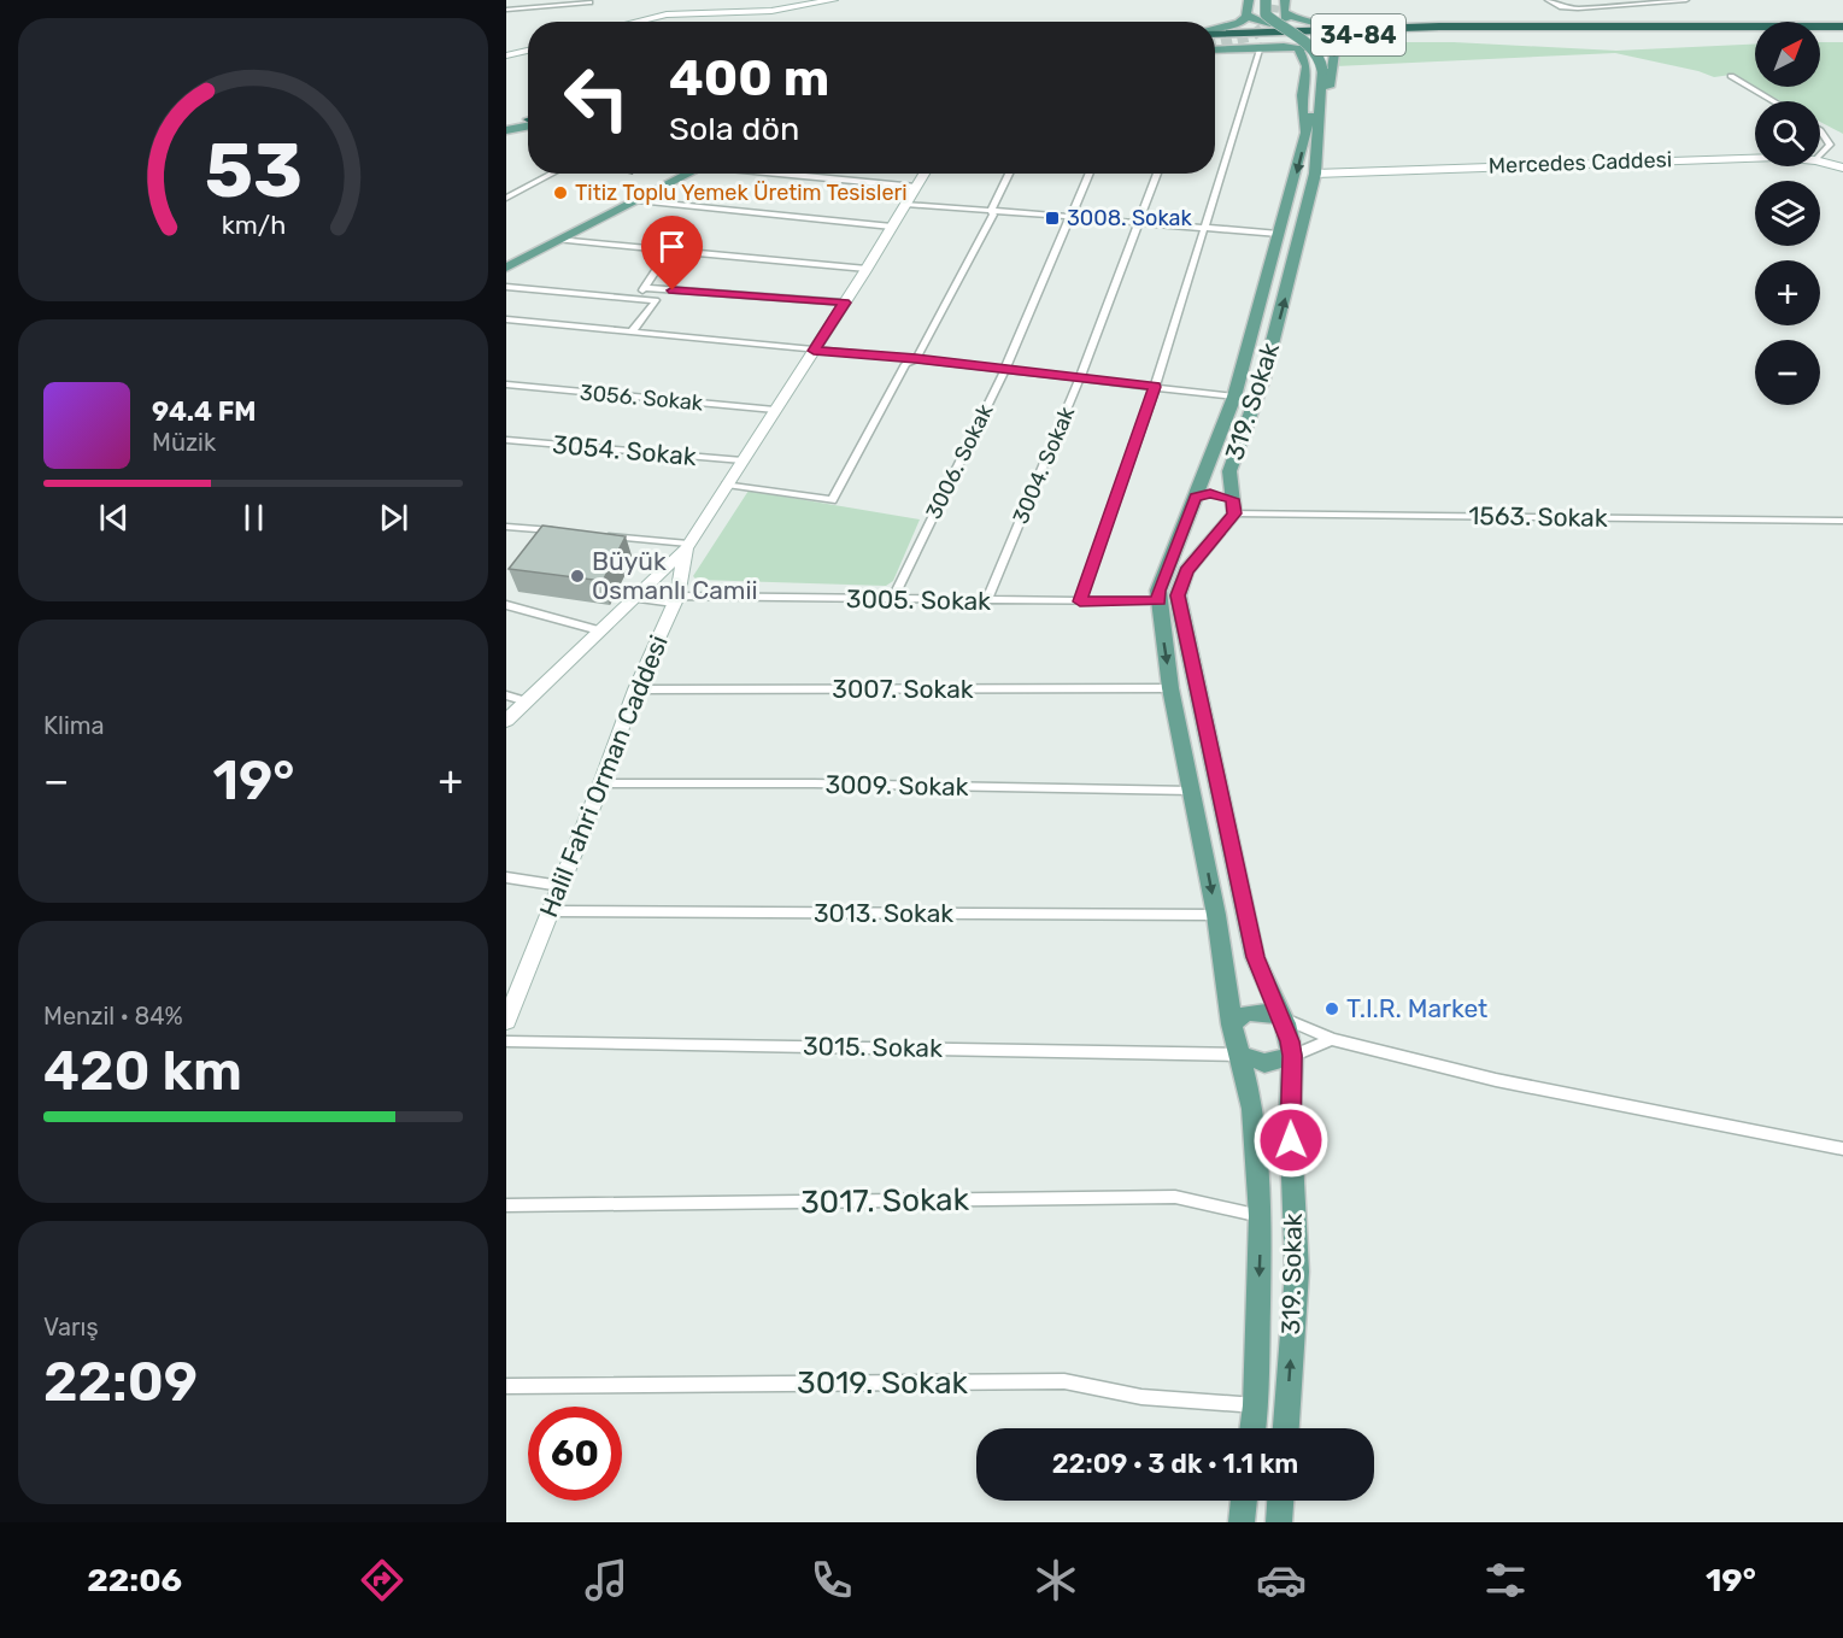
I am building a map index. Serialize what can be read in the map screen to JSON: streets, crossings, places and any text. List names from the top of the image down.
{
  "streets": {
    "highway": ["34-84"],
    "main road": ["Mercedes Caddesi", "319. Sokak", "Halil Fahri Orman Caddesi"],
    "street": [
      "3056. Sokak",
      "3054. Sokak",
      "3006. Sokak",
      "3004. Sokak",
      "1563. Sokak",
      "3005. Sokak",
      "3007. Sokak",
      "3009. Sokak",
      "3013. Sokak",
      "3015. Sokak",
      "3017. Sokak",
      "3019. Sokak"
    ]
  },
  "crossings": [
    ["Mercedes Caddesi", "319. Sokak"],
    ["3056. Sokak", "Halil Fahri Orman Caddesi"],
    ["319. Sokak", "1563. Sokak"],
    ["319. Sokak", "3005. Sokak"],
    ["319. Sokak", "3007. Sokak"],
    ["319. Sokak", "3009. Sokak"],
    ["319. Sokak", "3013. Sokak"],
    ["319. Sokak", "3015. Sokak"],
    ["319. Sokak", "3017. Sokak"],
    ["319. Sokak", "3019. Sokak"],
    ["3054. Sokak", "Halil Fahri Orman Caddesi"],
    ["3006. Sokak", "3005. Sokak"],
    ["3004. Sokak", "3005. Sokak"],
    ["3005. Sokak", "Halil Fahri Orman Caddesi"],
    ["3007. Sokak", "Halil Fahri Orman Caddesi"],
    ["Halil Fahri Orman Caddesi", "3009. Sokak"],
    ["Halil Fahri Orman Caddesi", "3013. Sokak"]
  ],
  "places": {
    "other": ["Titiz Toplu Yemek Üretim Tesisleri", "Büyük Osmanlı Camii", "T.I.R. Market"],
    "transit": ["3008. Sokak"]
  },
  "north": "top right",
  "page": {
    "map_buttons": ["+", "−"],
    "turn": ["400 m", "Sola dön"],
    "song": ["94.4 FM", "Müzik"],
    "tile": [
      "Klima",
      ["Menzil · 84%", "420 km"],
      ["Varış", "22:09"]
    ],
    "heat": ["−", "19°", "+"],
    "limit": "60",
    "trip": "22:09 · 3 dk · 1.1 km",
    "tabs": ["22:06", "19°"],
    "gauge": ["53", "km/h"]
  }
}
